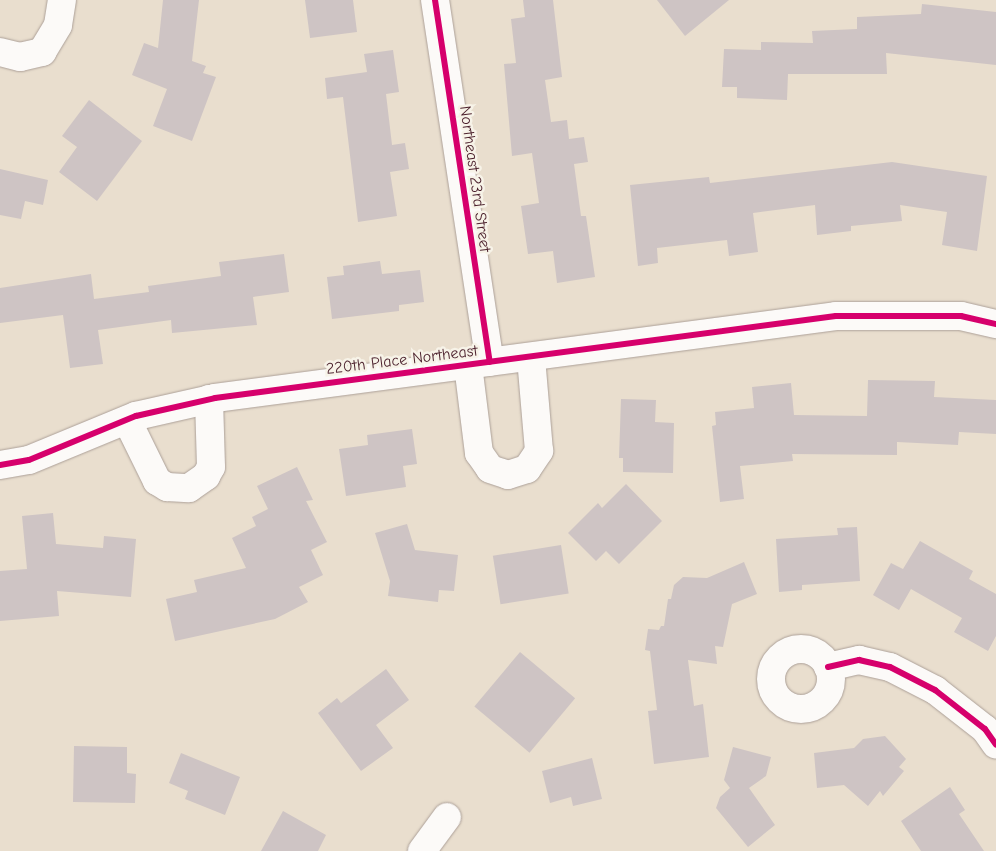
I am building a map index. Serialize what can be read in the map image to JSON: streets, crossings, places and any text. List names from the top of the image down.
{
  "streets": {
    "street": ["Northeast 23rd Street", "220th Place Northeast"]
  },
  "crossings": [
    ["Northeast 23rd Street", "220th Place Northeast"]
  ]
}
